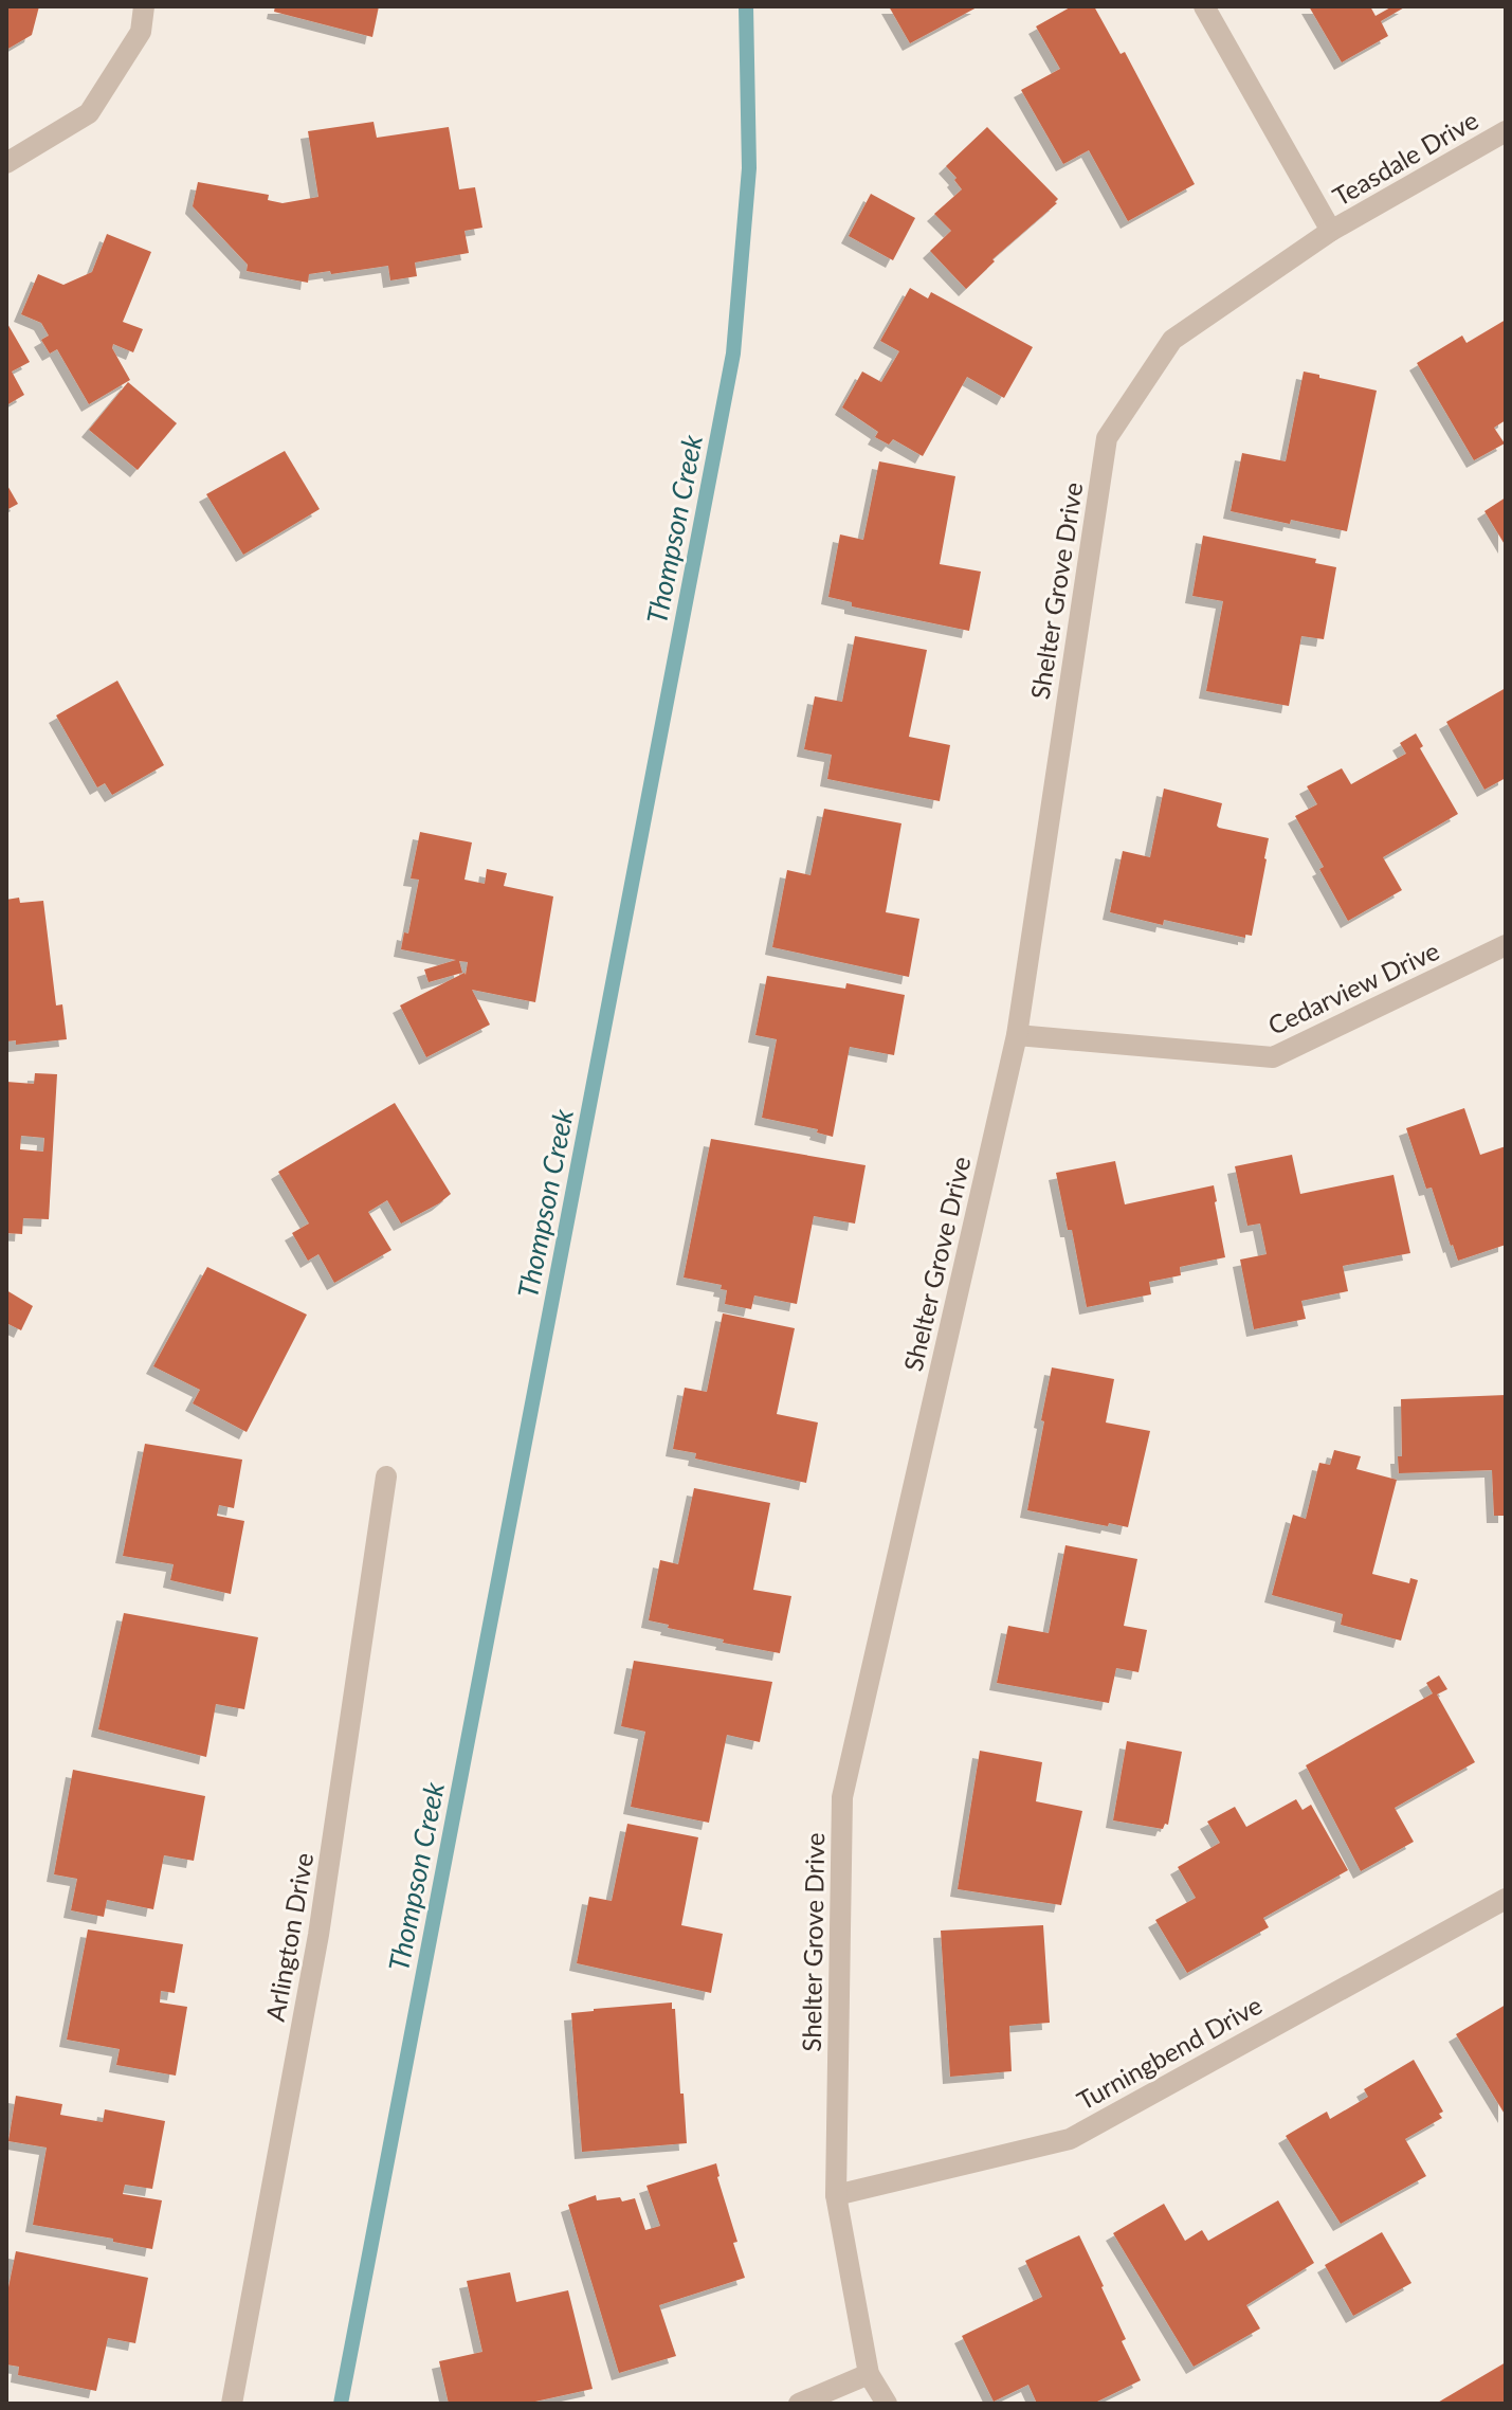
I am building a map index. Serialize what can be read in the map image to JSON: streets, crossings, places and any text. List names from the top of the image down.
{
  "streets": {
    "street": [
      "Teasdale Drive",
      "Shelter Grove Drive",
      "Cedarview Drive",
      "Arlington Drive",
      "Turningbend Drive"
    ]
  },
  "crossings": [
    ["Teasdale Drive", "Shelter Grove Drive"],
    ["Shelter Grove Drive", "Cedarview Drive"],
    ["Shelter Grove Drive", "Turningbend Drive"]
  ],
  "water": ["Thompson Creek"]
}
